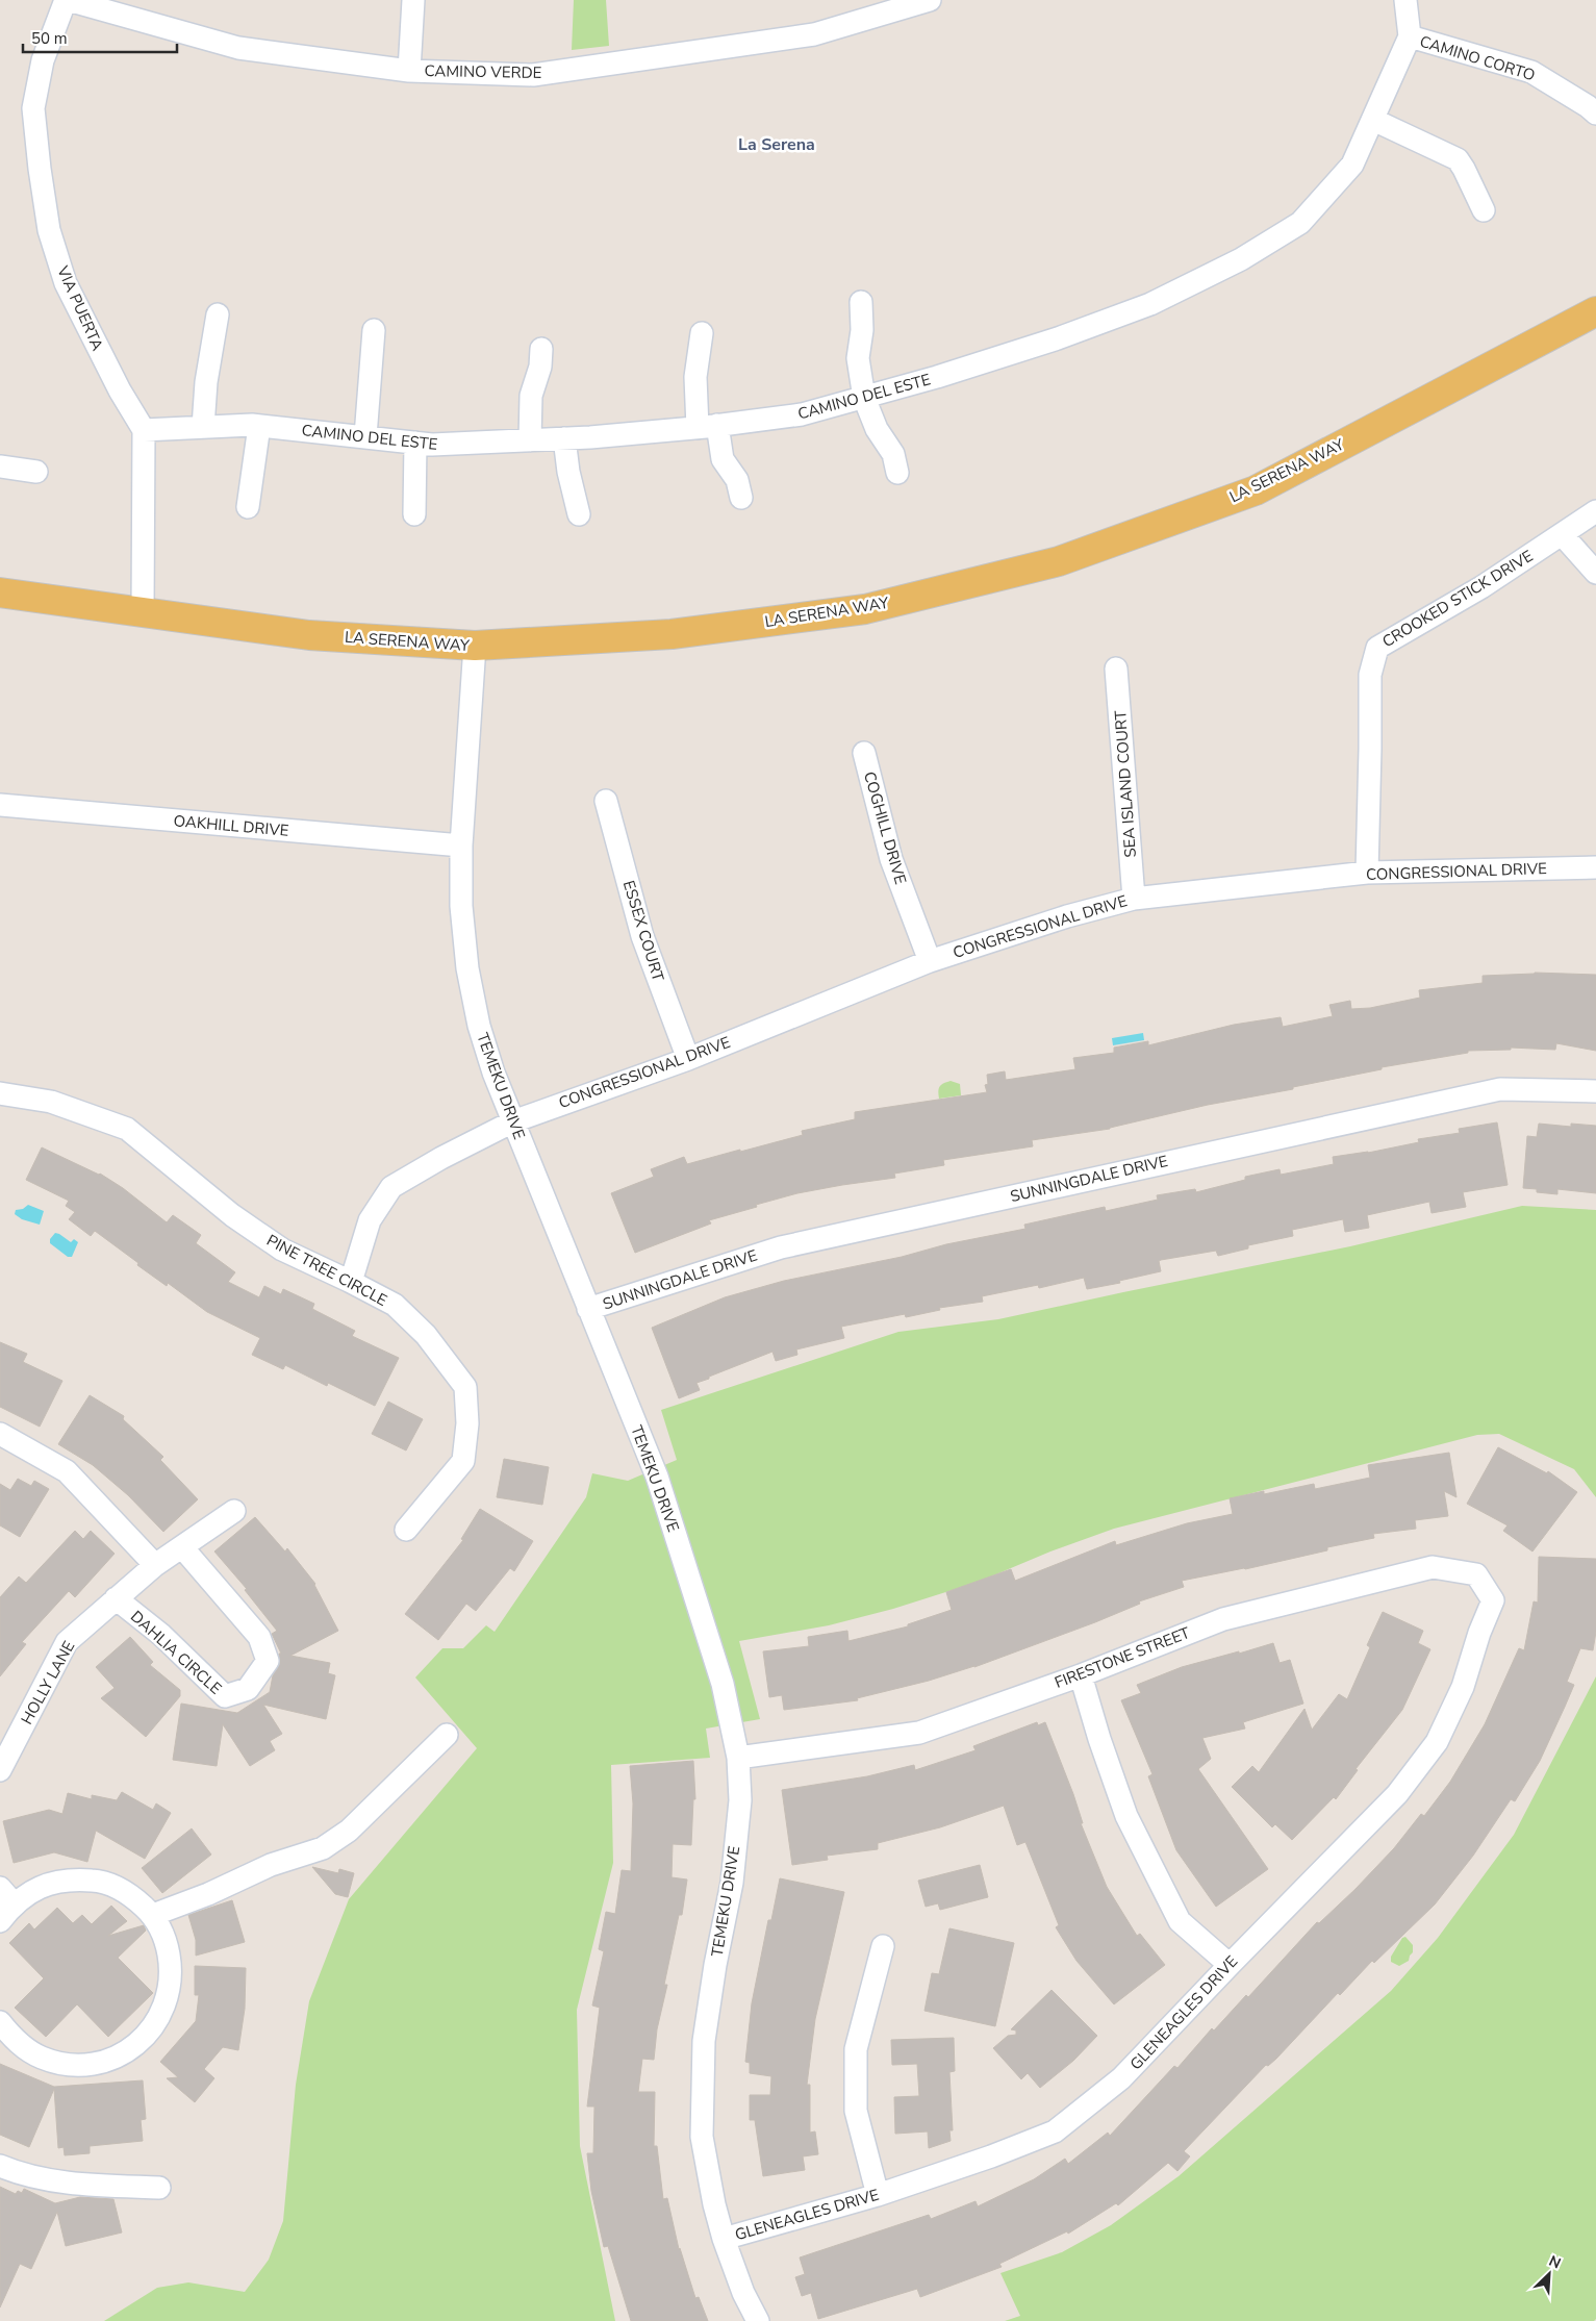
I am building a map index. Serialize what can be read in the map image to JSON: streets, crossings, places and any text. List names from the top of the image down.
{
  "streets": {
    "main road": ["LA SERENA WAY"],
    "street": [
      "CAMINO CORTO",
      "CAMINO VERDE",
      "VIA PUERTA",
      "CAMINO DEL ESTE",
      "CROOKED STICK DRIVE",
      "SEA ISLAND COURT",
      "OAKHILL DRIVE",
      "COGHILL DRIVE",
      "CONGRESSIONAL DRIVE",
      "ESSEX COURT",
      "TEMEKU DRIVE",
      "SUNNINGDALE DRIVE",
      "PINE TREE CIRCLE",
      "DAHLIA CIRCLE",
      "FIRESTONE STREET",
      "HOLLY LANE",
      "GLENEAGLES DRIVE"
    ]
  },
  "crossings": [
    ["CAMINO CORTO", "CAMINO DEL ESTE"],
    ["CAMINO VERDE", "VIA PUERTA"],
    ["VIA PUERTA", "CAMINO DEL ESTE"],
    ["LA SERENA WAY", "TEMEKU DRIVE"],
    ["CROOKED STICK DRIVE", "CONGRESSIONAL DRIVE"],
    ["SEA ISLAND COURT", "CONGRESSIONAL DRIVE"],
    ["OAKHILL DRIVE", "TEMEKU DRIVE"],
    ["COGHILL DRIVE", "CONGRESSIONAL DRIVE"],
    ["CONGRESSIONAL DRIVE", "ESSEX COURT"],
    ["CONGRESSIONAL DRIVE", "TEMEKU DRIVE"],
    ["CONGRESSIONAL DRIVE", "PINE TREE CIRCLE"],
    ["TEMEKU DRIVE", "SUNNINGDALE DRIVE"],
    ["TEMEKU DRIVE", "FIRESTONE STREET"],
    ["TEMEKU DRIVE", "GLENEAGLES DRIVE"],
    ["DAHLIA CIRCLE", "HOLLY LANE"],
    ["FIRESTONE STREET", "GLENEAGLES DRIVE"]
  ],
  "districts": ["La Serena"],
  "scale_bar": "50 m",
  "north": "top right"
}
